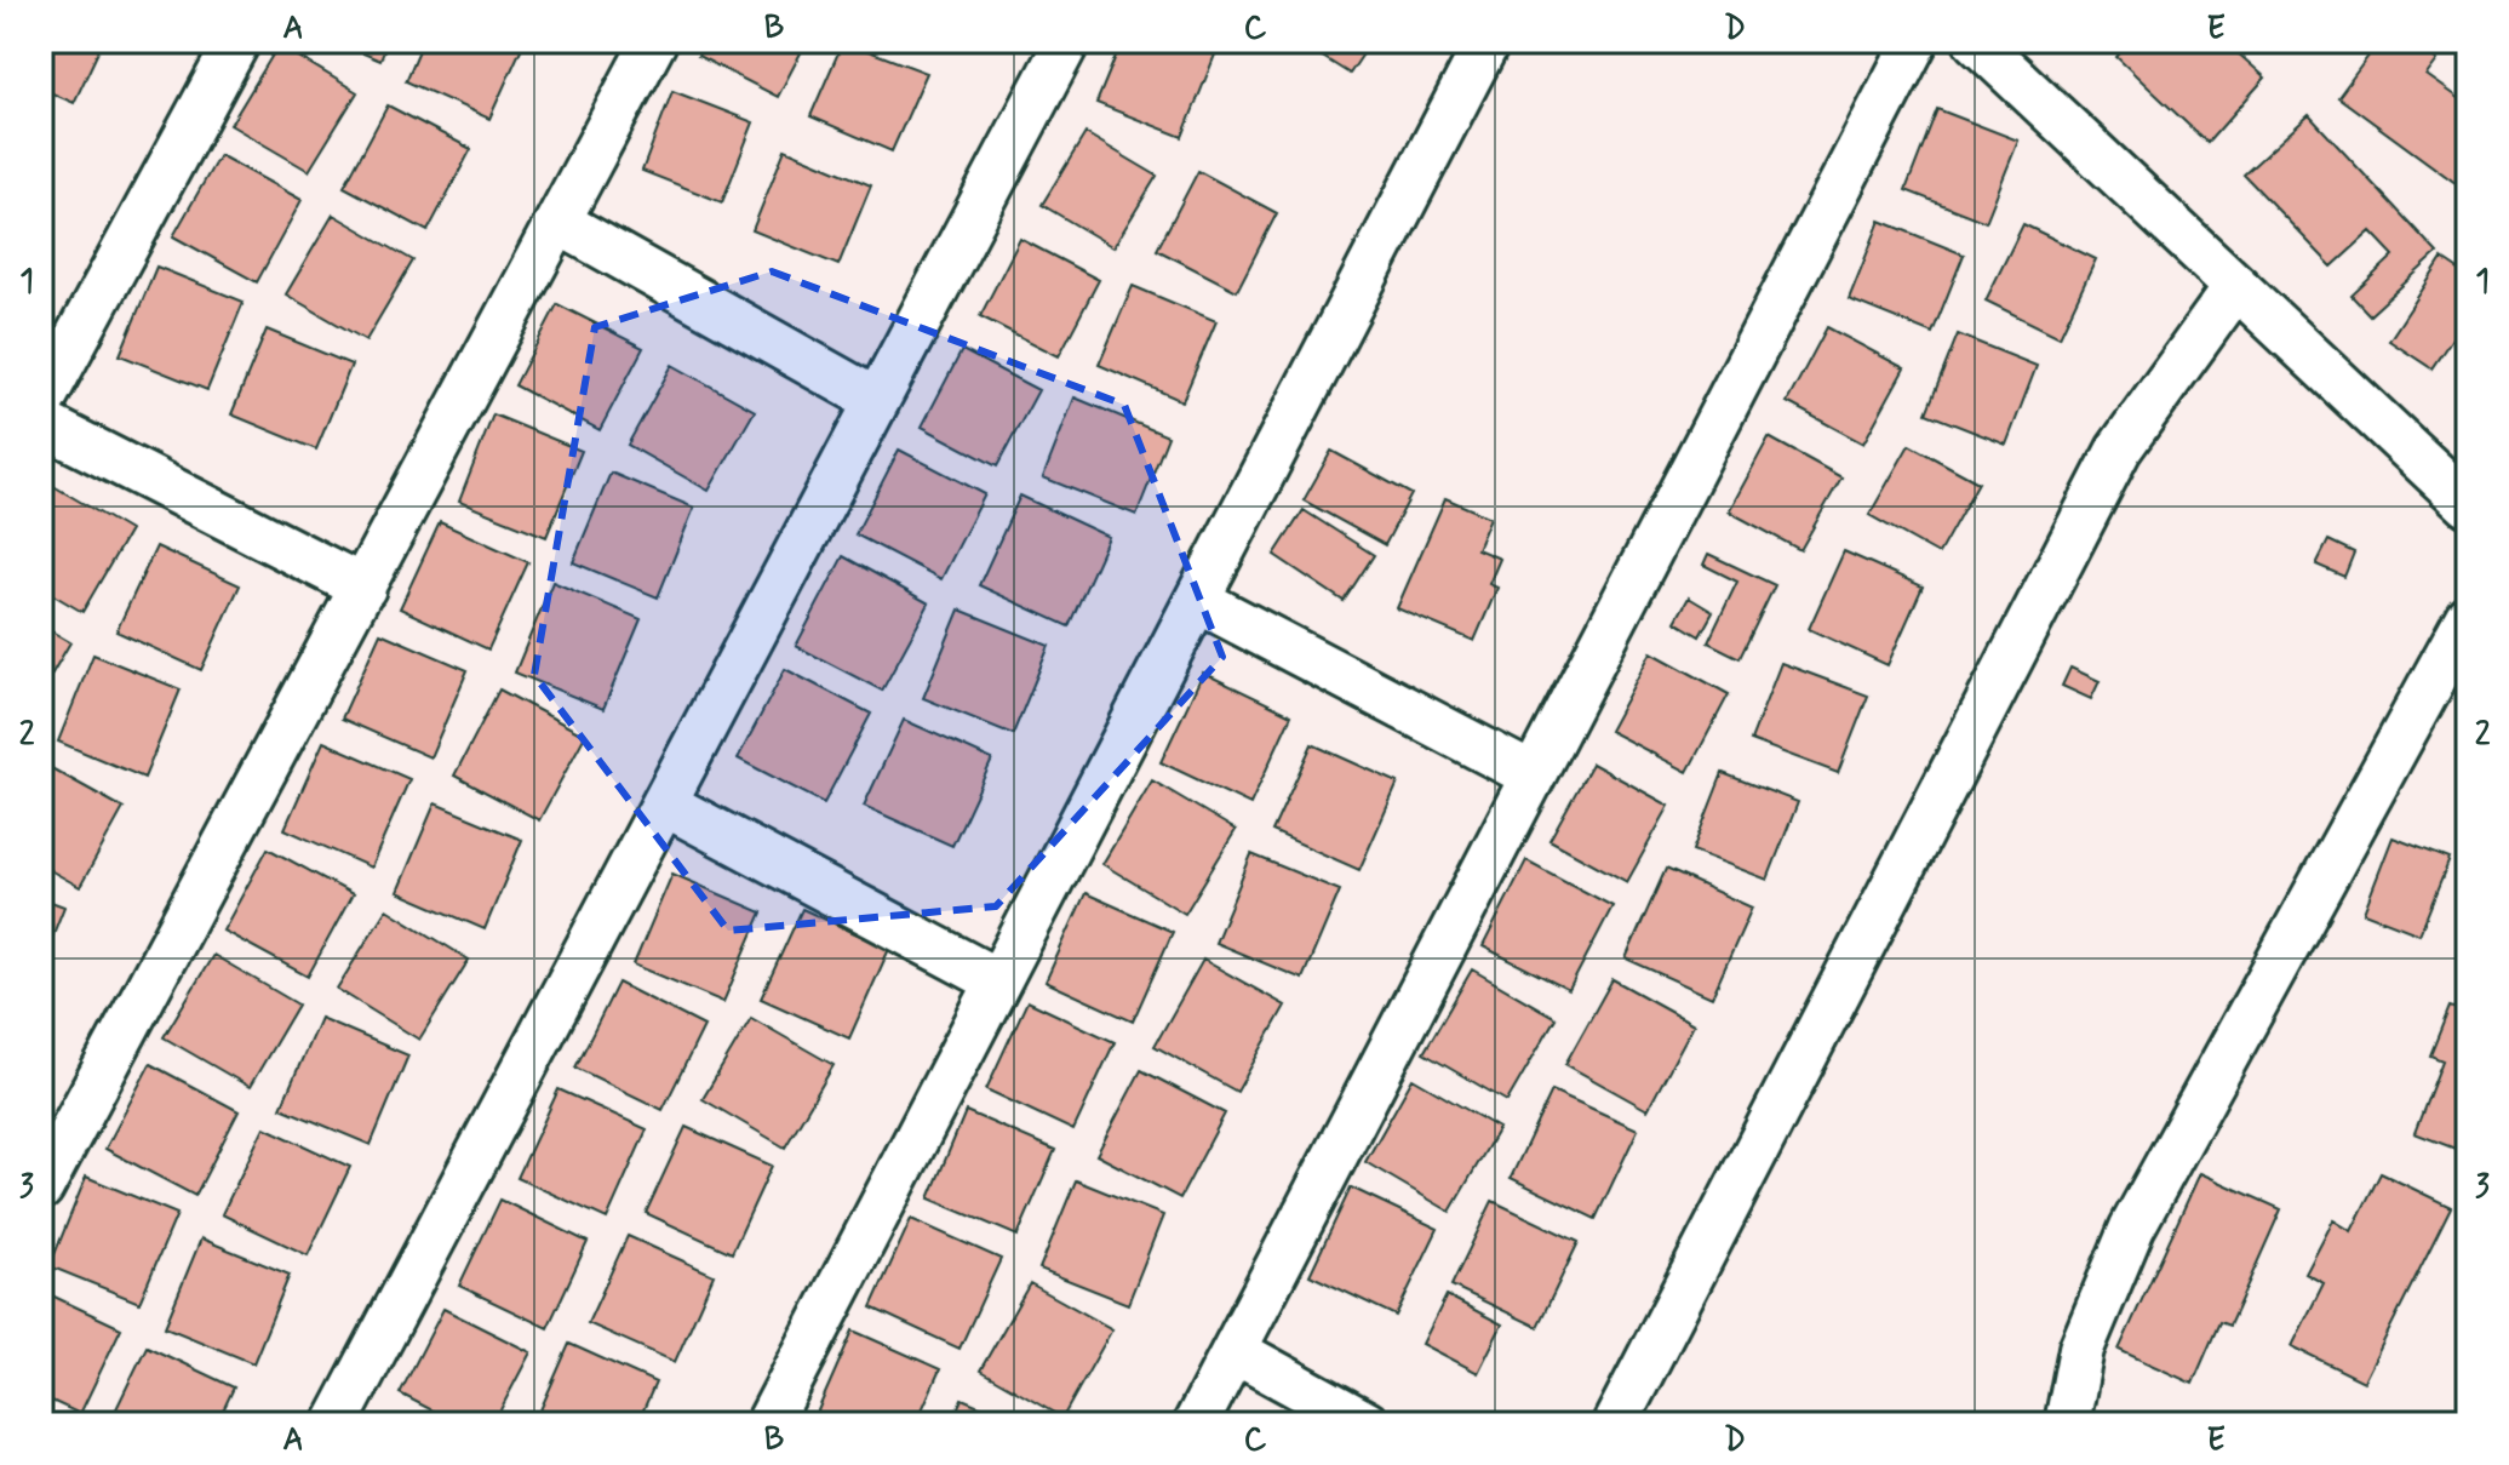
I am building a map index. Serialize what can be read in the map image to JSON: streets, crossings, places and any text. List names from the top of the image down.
{
  "grid": {
    "columns": [
      "A",
      "B",
      "C",
      "D",
      "E"
    ],
    "rows": ["1", "2", "3"]
  }
}
